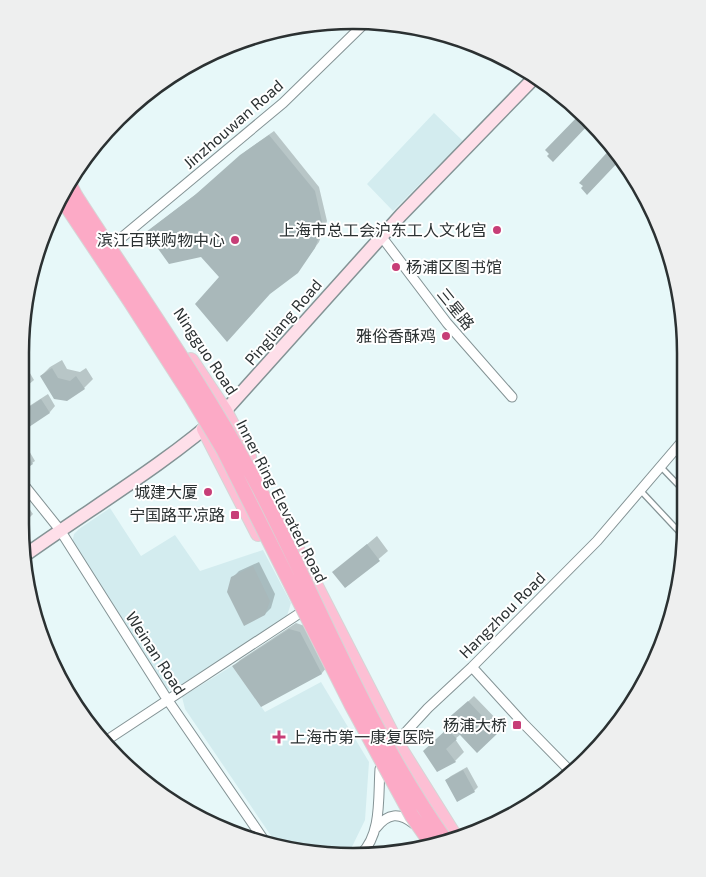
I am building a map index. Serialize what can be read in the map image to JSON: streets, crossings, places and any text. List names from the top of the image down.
{
  "streets": {
    "highway": ["Inner Ring Elevated Road"],
    "main road": ["Pingliang Road", "Ningguo Road"],
    "street": [
      "Jinzhouwan Road",
      "三星路",
      "Hangzhou Road",
      "Weinan Road"
    ]
  },
  "crossings": [
    ["Jinzhouwan Road", "Ningguo Road"],
    ["三星路", "Pingliang Road"],
    ["Pingliang Road", "Ningguo Road"],
    ["Pingliang Road", "Weinan Road"],
    ["Ningguo Road", "Hangzhou Road"]
  ],
  "places": {
    "other": [
      "上海市总工会沪东工人文化宫",
      "滨江百联购物中心",
      "杨浦区图书馆",
      "雅俗香酥鸡",
      "城建大厦"
    ],
    "transit": ["宁国路平凉路", "杨浦大桥"],
    "health": ["上海市第一康复医院"]
  }
}
